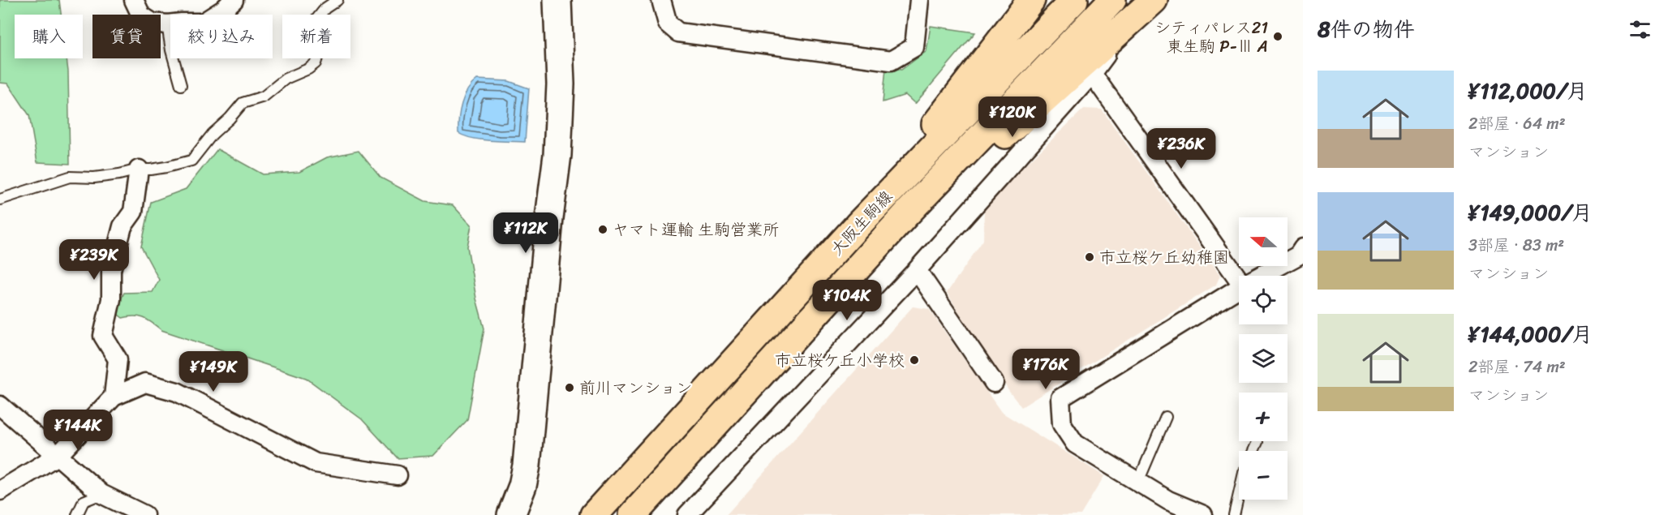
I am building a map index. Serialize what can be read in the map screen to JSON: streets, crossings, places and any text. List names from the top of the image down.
{
  "streets": {
    "main road": ["大阪生駒線"]
  },
  "places": [
    "シティパレス21 東生駒 P-Ⅲ A",
    "ヤマト運輸 生駒営業所",
    "市立桜ケ丘幼稚園",
    "市立桜ケ丘小学校",
    "前川マンション"
  ],
  "north": "left",
  "page": {
    "heading": "8件の物件",
    "chip": [
      "購入",
      "賃貸",
      "絞り込み",
      "新着"
    ],
    "list": [
      {
        "name": "¥112,000/月",
        "note": "2部屋 · 64 m² · マンション"
      },
      {
        "name": "¥149,000/月",
        "note": "3部屋 · 83 m² · マンション"
      },
      {
        "name": "¥144,000/月",
        "note": "2部屋 · 74 m² · マンション"
      }
    ],
    "price": [
      "¥120K",
      "¥236K",
      "¥112K",
      "¥239K",
      "¥104K",
      "¥176K",
      "¥149K",
      "¥144K"
    ],
    "map_buttons": ["+", "−"]
  }
}
